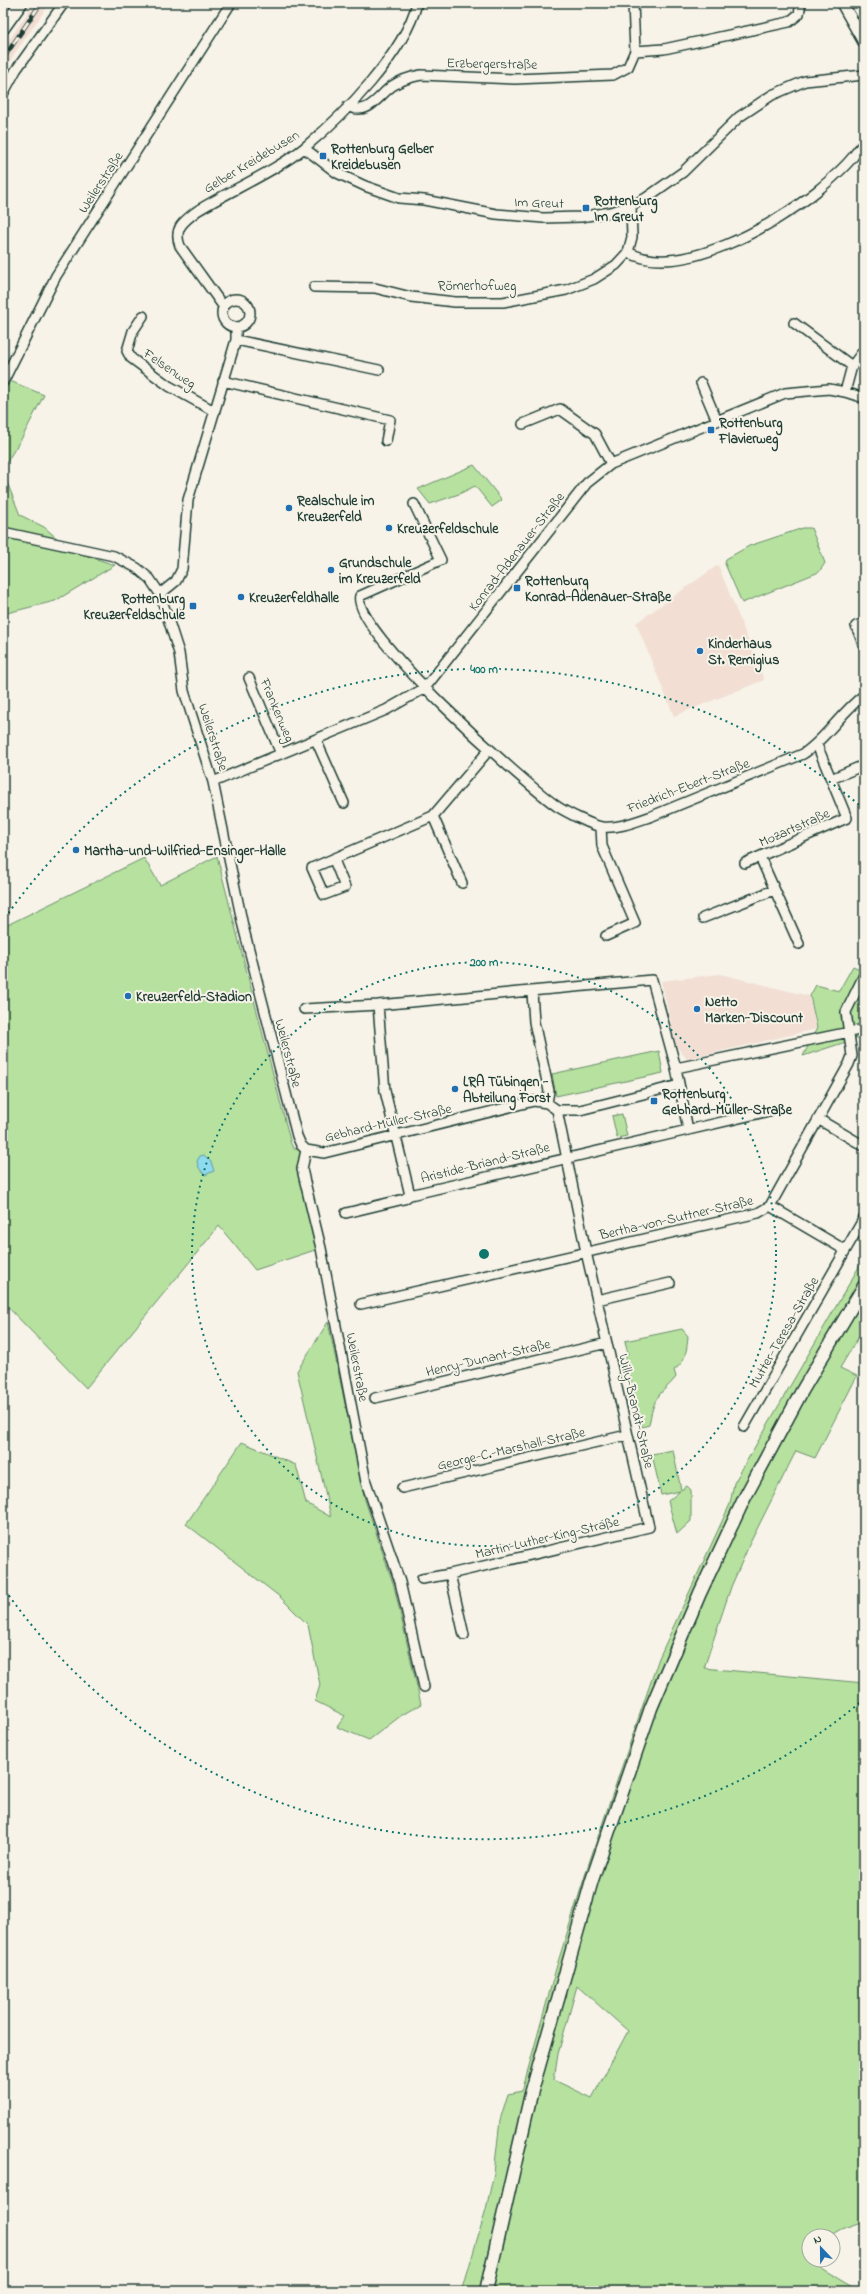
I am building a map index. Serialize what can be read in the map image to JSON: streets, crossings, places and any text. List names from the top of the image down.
{
  "streets": {
    "street": [
      "Erzbergerstraße",
      "Gelber Kreidebusen",
      "Weilerstraße",
      "Im Greut",
      "Römerhofweg",
      "Felsenweg",
      "Konrad-Adenauer-Straße",
      "Frankenweg",
      "Friedrich-Ebert-Straße",
      "Mozartstraße",
      "Gebhard-Müller-Straße",
      "Aristide-Briand-Straße",
      "Bertha-von-Suttner-Straße",
      "Mutter-Teresa-Straße",
      "Henry-Dunant-Straße",
      "Willy-Brandt-Straße",
      "George-C.-Marshall-Straße",
      "Martin-Luther-King-Straße"
    ]
  },
  "crossings": [
    ["Erzbergerstraße", "Gelber Kreidebusen"],
    ["Gelber Kreidebusen", "Im Greut"],
    ["Weilerstraße", "Konrad-Adenauer-Straße"],
    ["Weilerstraße", "Gebhard-Müller-Straße"],
    ["Konrad-Adenauer-Straße", "Frankenweg"],
    ["Friedrich-Ebert-Straße", "Mozartstraße"],
    ["Gebhard-Müller-Straße", "Aristide-Briand-Straße"],
    ["Aristide-Briand-Straße", "Willy-Brandt-Straße"],
    ["Bertha-von-Suttner-Straße", "Willy-Brandt-Straße"],
    ["Henry-Dunant-Straße", "Willy-Brandt-Straße"],
    ["Willy-Brandt-Straße", "George-C.-Marshall-Straße"],
    ["Willy-Brandt-Straße", "Martin-Luther-King-Straße"]
  ],
  "places": {
    "transit": [
      "Rottenburg Gelber Kreidebusen",
      "Rottenburg Im Greut",
      "Rottenburg Flavierweg",
      "Rottenburg Konrad-Adenauer-Straße",
      "Rottenburg Kreuzerfeldschule",
      "Rottenburg Gebhard-Müller-Straße"
    ],
    "other": [
      "Realschule im Kreuzerfeld",
      "Kreuzerfeldschule",
      "Grundschule im Kreuzerfeld",
      "Kreuzerfeldhalle",
      "Kinderhaus St. Remigius",
      "Martha-und-Wilfried-Ensinger-Halle",
      "Kreuzerfeld-Stadion",
      "Netto Marken-Discount",
      "LRA Tübingen - Abteilung Forst"
    ]
  },
  "north": "top",
  "rings": ["400 m", "200 m"]
}
